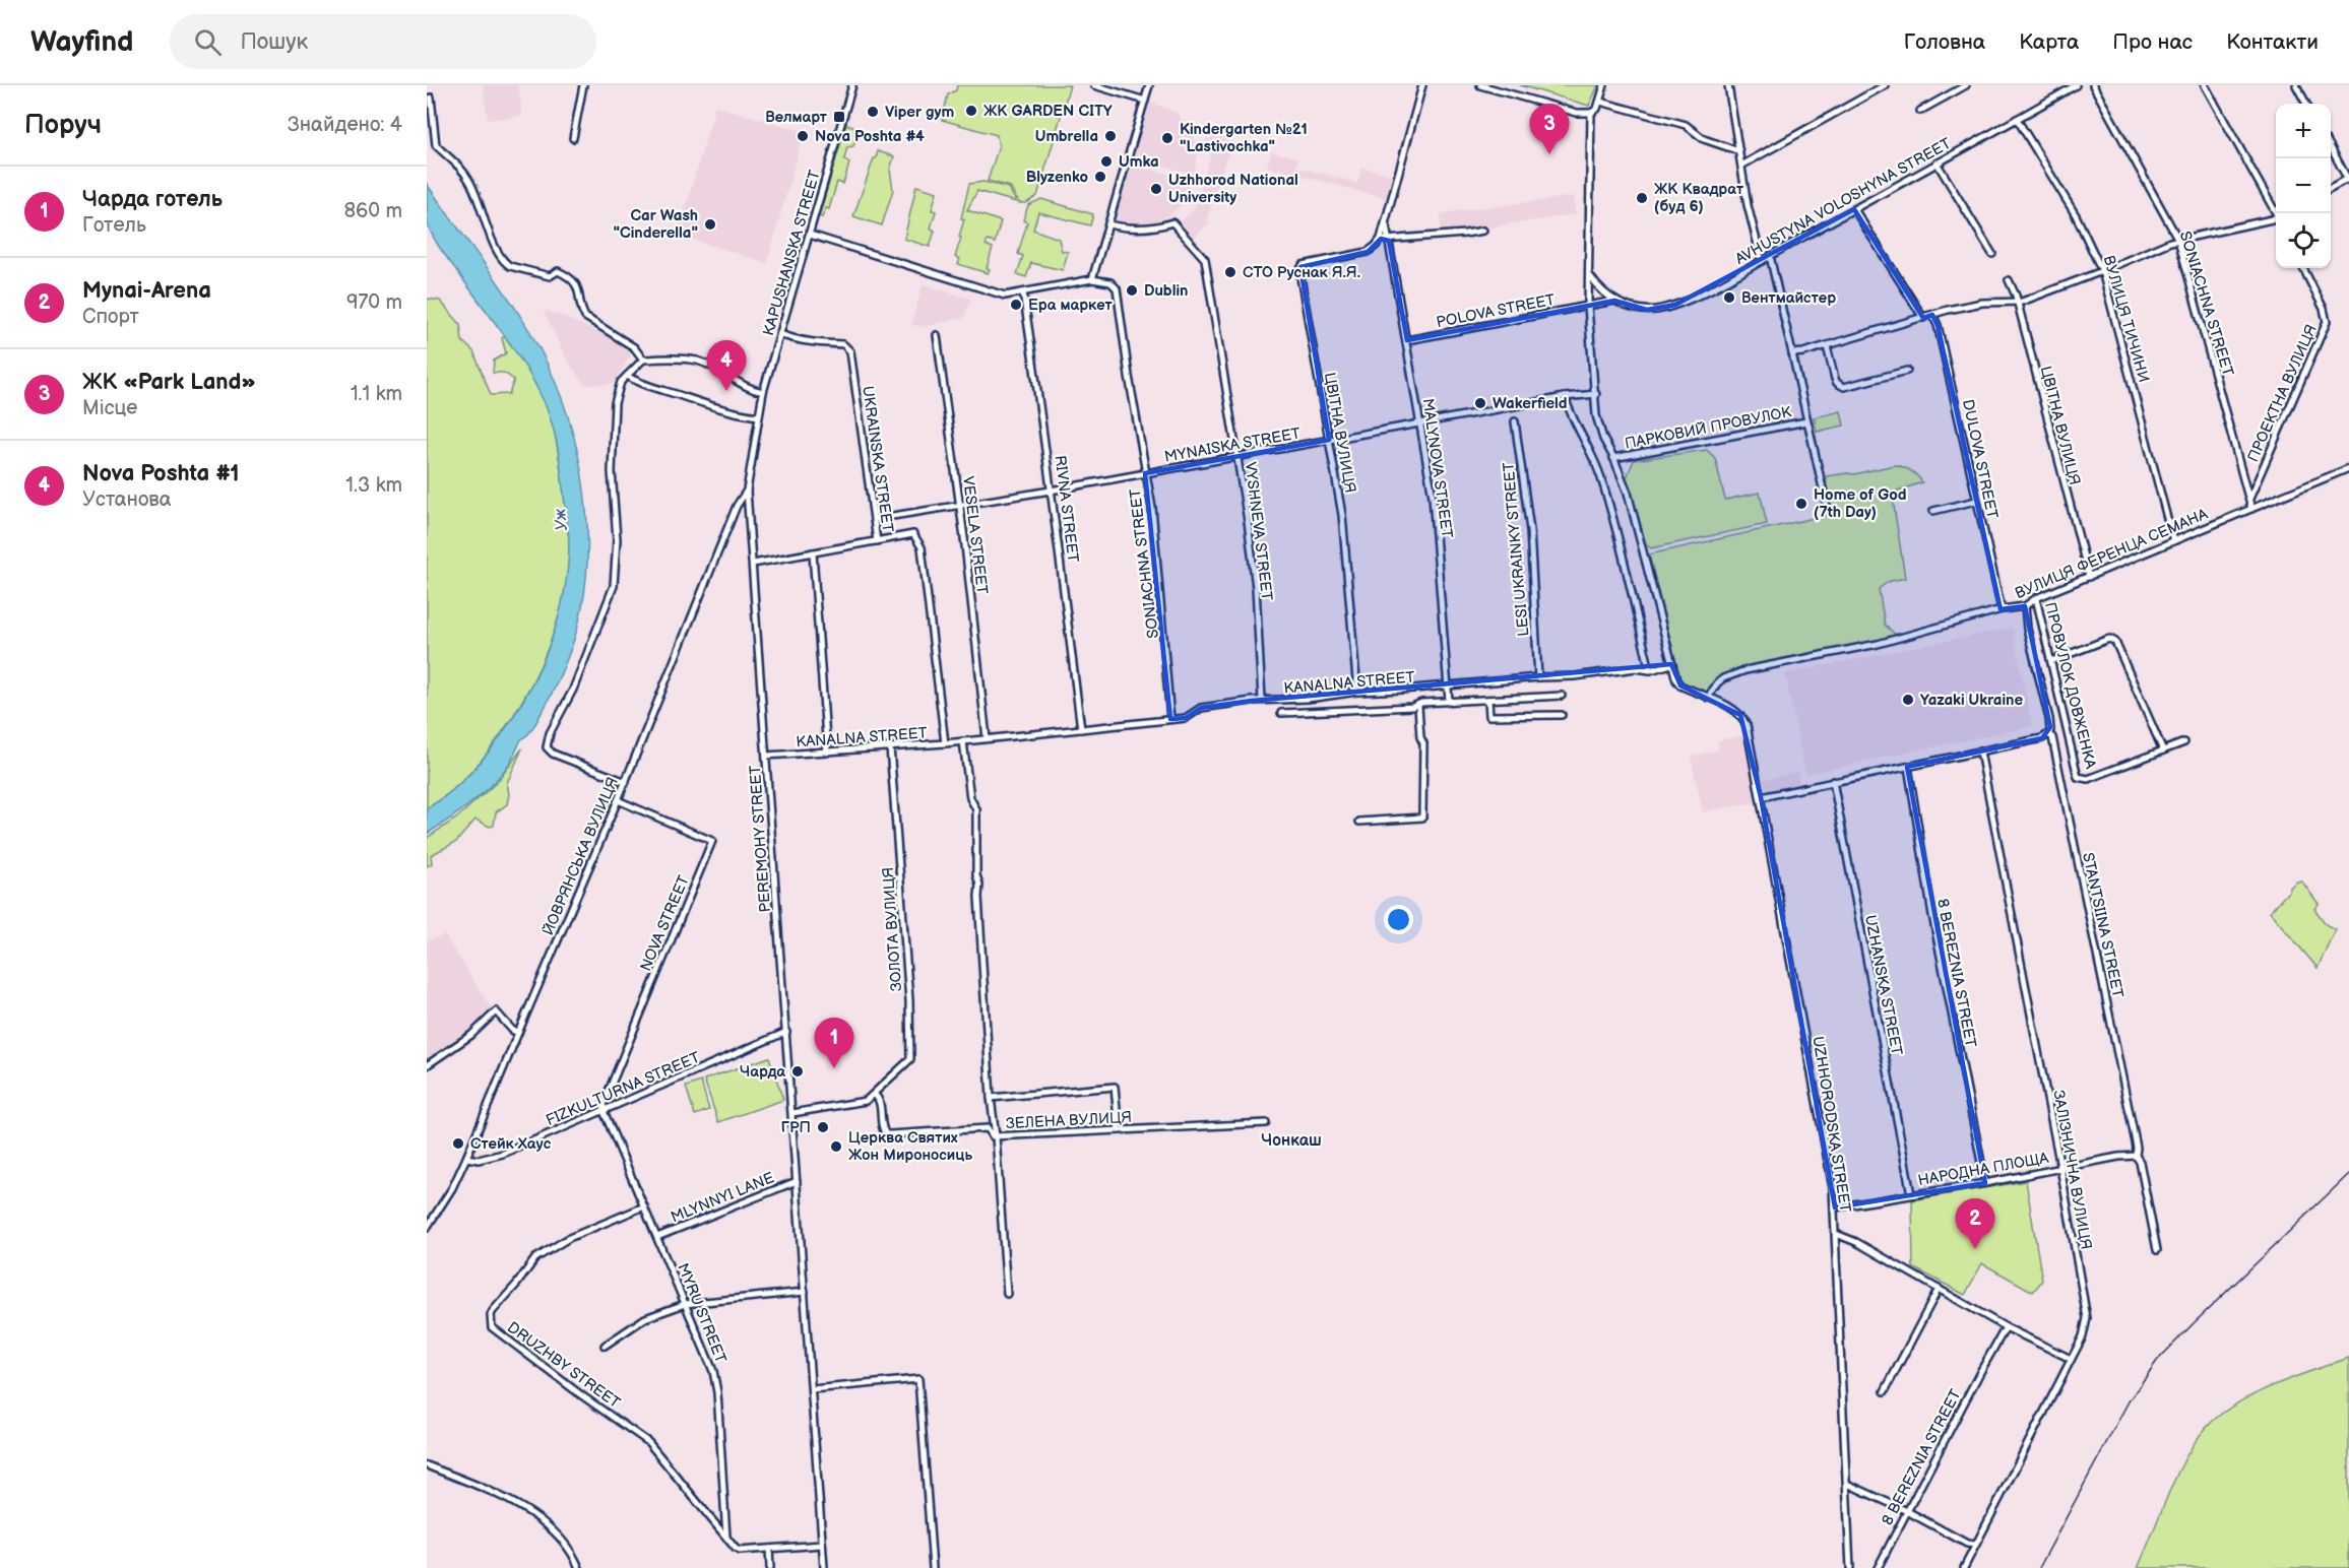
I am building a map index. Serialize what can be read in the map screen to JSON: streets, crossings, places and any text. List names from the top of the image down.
{
  "streets": {
    "street": [
      "AVHUSTYNA VOLOSHYNA STREET",
      "KAPUSHANSKA STREET",
      "SONIACHNA STREET",
      "POLOVA STREET",
      "ВУЛИЦЯ ТИЧИНИ",
      "ПРОЕКТНА ВУЛИЦЯ",
      "ЦВІТНА ВУЛИЦЯ",
      "ПАРКОВИЙ ПРОВУЛОК",
      "MYNAISKA STREET",
      "UKRAINSKA STREET",
      "DULOVA STREET",
      "MALYNOVA STREET",
      "RIVNA STREET",
      "VYSHNEVA STREET",
      "VESELA STREET",
      "LESI UKRAINKY STREET",
      "ВУЛИЦЯ ФЕРЕНЦА СЕМАНА",
      "KANALNA STREET",
      "ПРОВУЛОК ДОВЖЕНКА",
      "PEREMOHY STREET",
      "ЙОВРЯНСЬКА ВУЛИЦЯ",
      "NOVA STREET",
      "STANTSIINA STREET",
      "ЗОЛОТА ВУЛИЦЯ",
      "8 BEREZNIA STREET",
      "UZHANSKA STREET",
      "FIZKULTURNA STREET",
      "ЗЕЛЕНА ВУЛИЦЯ",
      "UZHHORODSKA STREET",
      "НАРОДНА ПЛОЩА",
      "ЗАЛІЗНИЧНА ВУЛИЦЯ",
      "MLYNNYI LANE",
      "MYRU STREET",
      "DRUZHBY STREET"
    ]
  },
  "crossings": [
    ["AVHUSTYNA VOLOSHYNA STREET", "POLOVA STREET"],
    ["AVHUSTYNA VOLOSHYNA STREET", "ВУЛИЦЯ ТИЧИНИ"],
    ["AVHUSTYNA VOLOSHYNA STREET", "UZHHORODSKA STREET"],
    ["KAPUSHANSKA STREET", "UKRAINSKA STREET"],
    ["KAPUSHANSKA STREET", "PEREMOHY STREET"],
    ["SONIACHNA STREET", "ПРОЕКТНА ВУЛИЦЯ"],
    ["SONIACHNA STREET", "MYNAISKA STREET"],
    ["SONIACHNA STREET", "ВУЛИЦЯ ФЕРЕНЦА СЕМАНА"],
    ["SONIACHNA STREET", "KANALNA STREET"],
    ["POLOVA STREET", "MALYNOVA STREET"],
    ["POLOVA STREET", "UZHHORODSKA STREET"],
    ["ВУЛИЦЯ ТИЧИНИ", "ВУЛИЦЯ ФЕРЕНЦА СЕМАНА"],
    ["ЦВІТНА ВУЛИЦЯ", "MYNAISKA STREET"],
    ["ЦВІТНА ВУЛИЦЯ", "ВУЛИЦЯ ФЕРЕНЦА СЕМАНА"],
    ["ЦВІТНА ВУЛИЦЯ", "KANALNA STREET"],
    ["ПАРКОВИЙ ПРОВУЛОК", "UZHHORODSKA STREET"],
    ["MYNAISKA STREET", "UKRAINSKA STREET"],
    ["MYNAISKA STREET", "MALYNOVA STREET"],
    ["MYNAISKA STREET", "RIVNA STREET"],
    ["MYNAISKA STREET", "VYSHNEVA STREET"],
    ["MYNAISKA STREET", "VESELA STREET"],
    ["MYNAISKA STREET", "UZHHORODSKA STREET"],
    ["UKRAINSKA STREET", "KANALNA STREET"],
    ["DULOVA STREET", "ВУЛИЦЯ ФЕРЕНЦА СЕМАНА"],
    ["MALYNOVA STREET", "KANALNA STREET"],
    ["RIVNA STREET", "KANALNA STREET"],
    ["VYSHNEVA STREET", "KANALNA STREET"],
    ["VESELA STREET", "KANALNA STREET"],
    ["LESI UKRAINKY STREET", "KANALNA STREET"],
    ["ВУЛИЦЯ ФЕРЕНЦА СЕМАНА", "ПРОВУЛОК ДОВЖЕНКА"],
    ["ВУЛИЦЯ ФЕРЕНЦА СЕМАНА", "STANTSIINA STREET"],
    ["ВУЛИЦЯ ФЕРЕНЦА СЕМАНА", "UZHHORODSKA STREET"],
    ["KANALNA STREET", "PEREMOHY STREET"],
    ["KANALNA STREET", "ЗОЛОТА ВУЛИЦЯ"],
    ["KANALNA STREET", "UZHHORODSKA STREET"],
    ["PEREMOHY STREET", "ЙОВРЯНСЬКА ВУЛИЦЯ"],
    ["PEREMOHY STREET", "FIZKULTURNA STREET"],
    ["PEREMOHY STREET", "MLYNNYI LANE"],
    ["PEREMOHY STREET", "DRUZHBY STREET"],
    ["ЙОВРЯНСЬКА ВУЛИЦЯ", "NOVA STREET"],
    ["ЙОВРЯНСЬКА ВУЛИЦЯ", "FIZKULTURNA STREET"],
    ["NOVA STREET", "FIZKULTURNA STREET"],
    ["NOVA STREET", "MYRU STREET"],
    ["STANTSIINA STREET", "НАРОДНА ПЛОЩА"],
    ["ЗОЛОТА ВУЛИЦЯ", "ЗЕЛЕНА ВУЛИЦЯ"],
    ["8 BEREZNIA STREET", "НАРОДНА ПЛОЩА"],
    ["UZHANSKA STREET", "НАРОДНА ПЛОЩА"],
    ["FIZKULTURNA STREET", "MYRU STREET"],
    ["UZHHORODSKA STREET", "НАРОДНА ПЛОЩА"],
    ["НАРОДНА ПЛОЩА", "ЗАЛІЗНИЧНА ВУЛИЦЯ"],
    ["MLYNNYI LANE", "MYRU STREET"],
    ["MYRU STREET", "DRUZHBY STREET"]
  ],
  "districts": ["Чонкаш"],
  "water": ["Уж"],
  "places": {
    "other": [
      "ЖК GARDEN CITY",
      "Viper gym",
      "Nova Poshta #4",
      "Umbrella",
      "Kindergarten №21 \"Lastivochka\"",
      "Umka",
      "Blyzenko",
      "Uzhhorod National University",
      "ЖК Квадрат (буд 6)",
      "Car Wash \"Cinderella\"",
      "СТО Руснак Я.Я.",
      "Dublin",
      "Вентмайстер",
      "Ера маркет",
      "Wakerfield",
      "Home of God (7th Day)",
      "Yazaki Ukraine",
      "Чарда",
      "ГРП",
      "Стейк Хаус",
      "Церква Святих Жон Мироносиць"
    ],
    "transit": ["Велмарт"]
  },
  "page": {
    "header": "Wayfind",
    "search": "Пошук",
    "nav": [
      "Головна",
      "Карта",
      "Про нас",
      "Контакти"
    ],
    "heading": ["Поруч", "Знайдено: 4"],
    "map_buttons": ["+", "−"],
    "pins": [
      "3",
      "4",
      "1",
      "2"
    ],
    "list": [
      {
        "mark": "1",
        "name": "Чарда готель",
        "note": "Готель",
        "value": "860 m"
      },
      {
        "mark": "2",
        "name": "Mynai-Arena",
        "note": "Спорт",
        "value": "970 m"
      },
      {
        "mark": "3",
        "name": "ЖК «Park Land»",
        "note": "Місце",
        "value": "1.1 km"
      },
      {
        "mark": "4",
        "name": "Nova Poshta #1",
        "note": "Установа",
        "value": "1.3 km"
      }
    ]
  }
}
